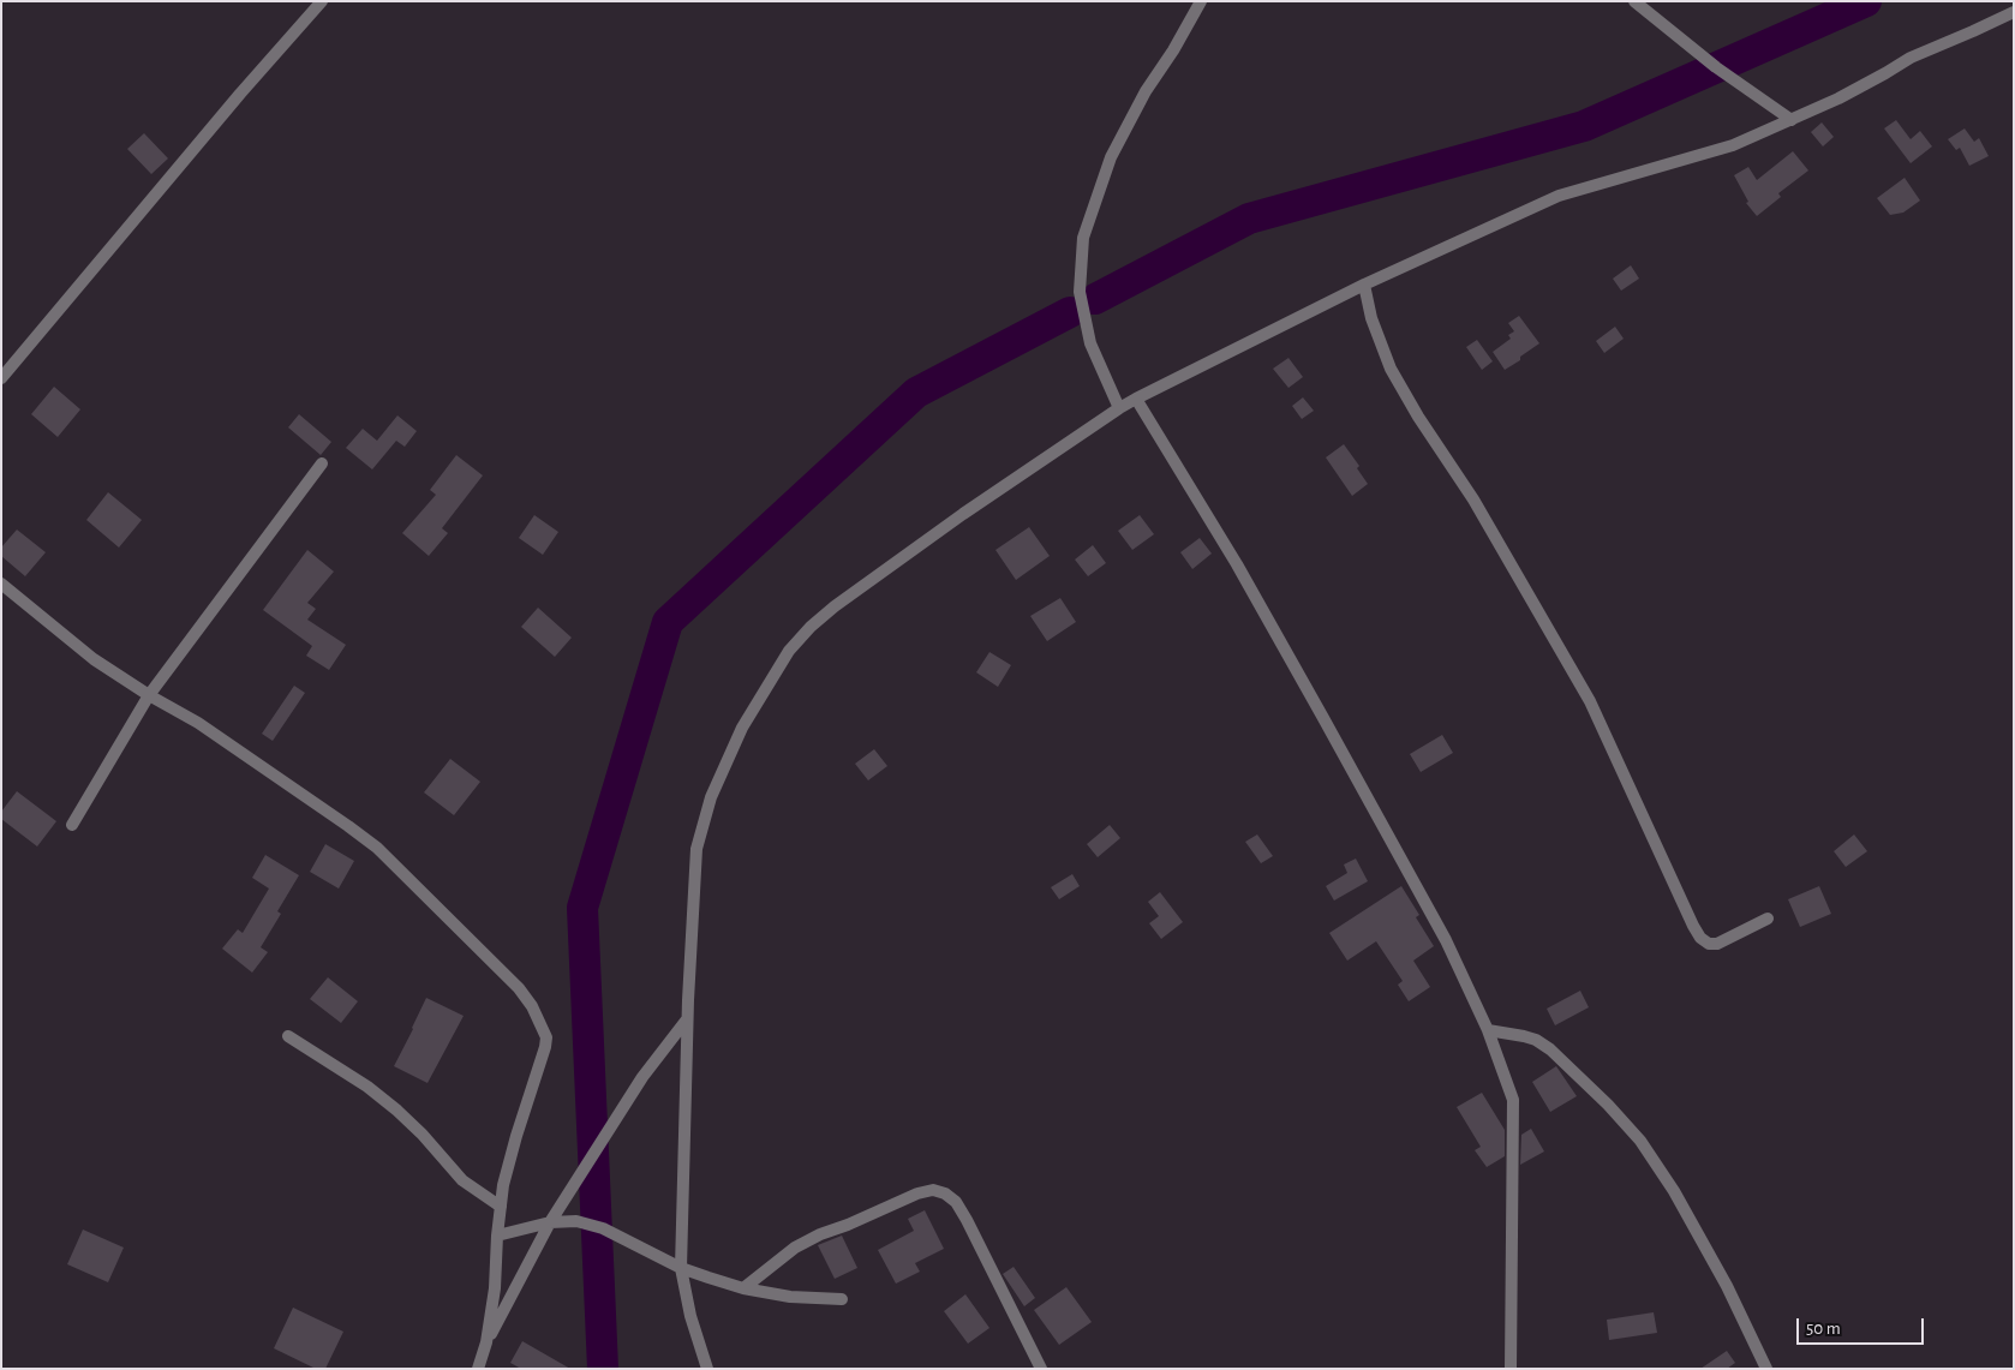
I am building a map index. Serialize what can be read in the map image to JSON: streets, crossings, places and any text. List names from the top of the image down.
{
  "scale_bar": "50 m"
}
